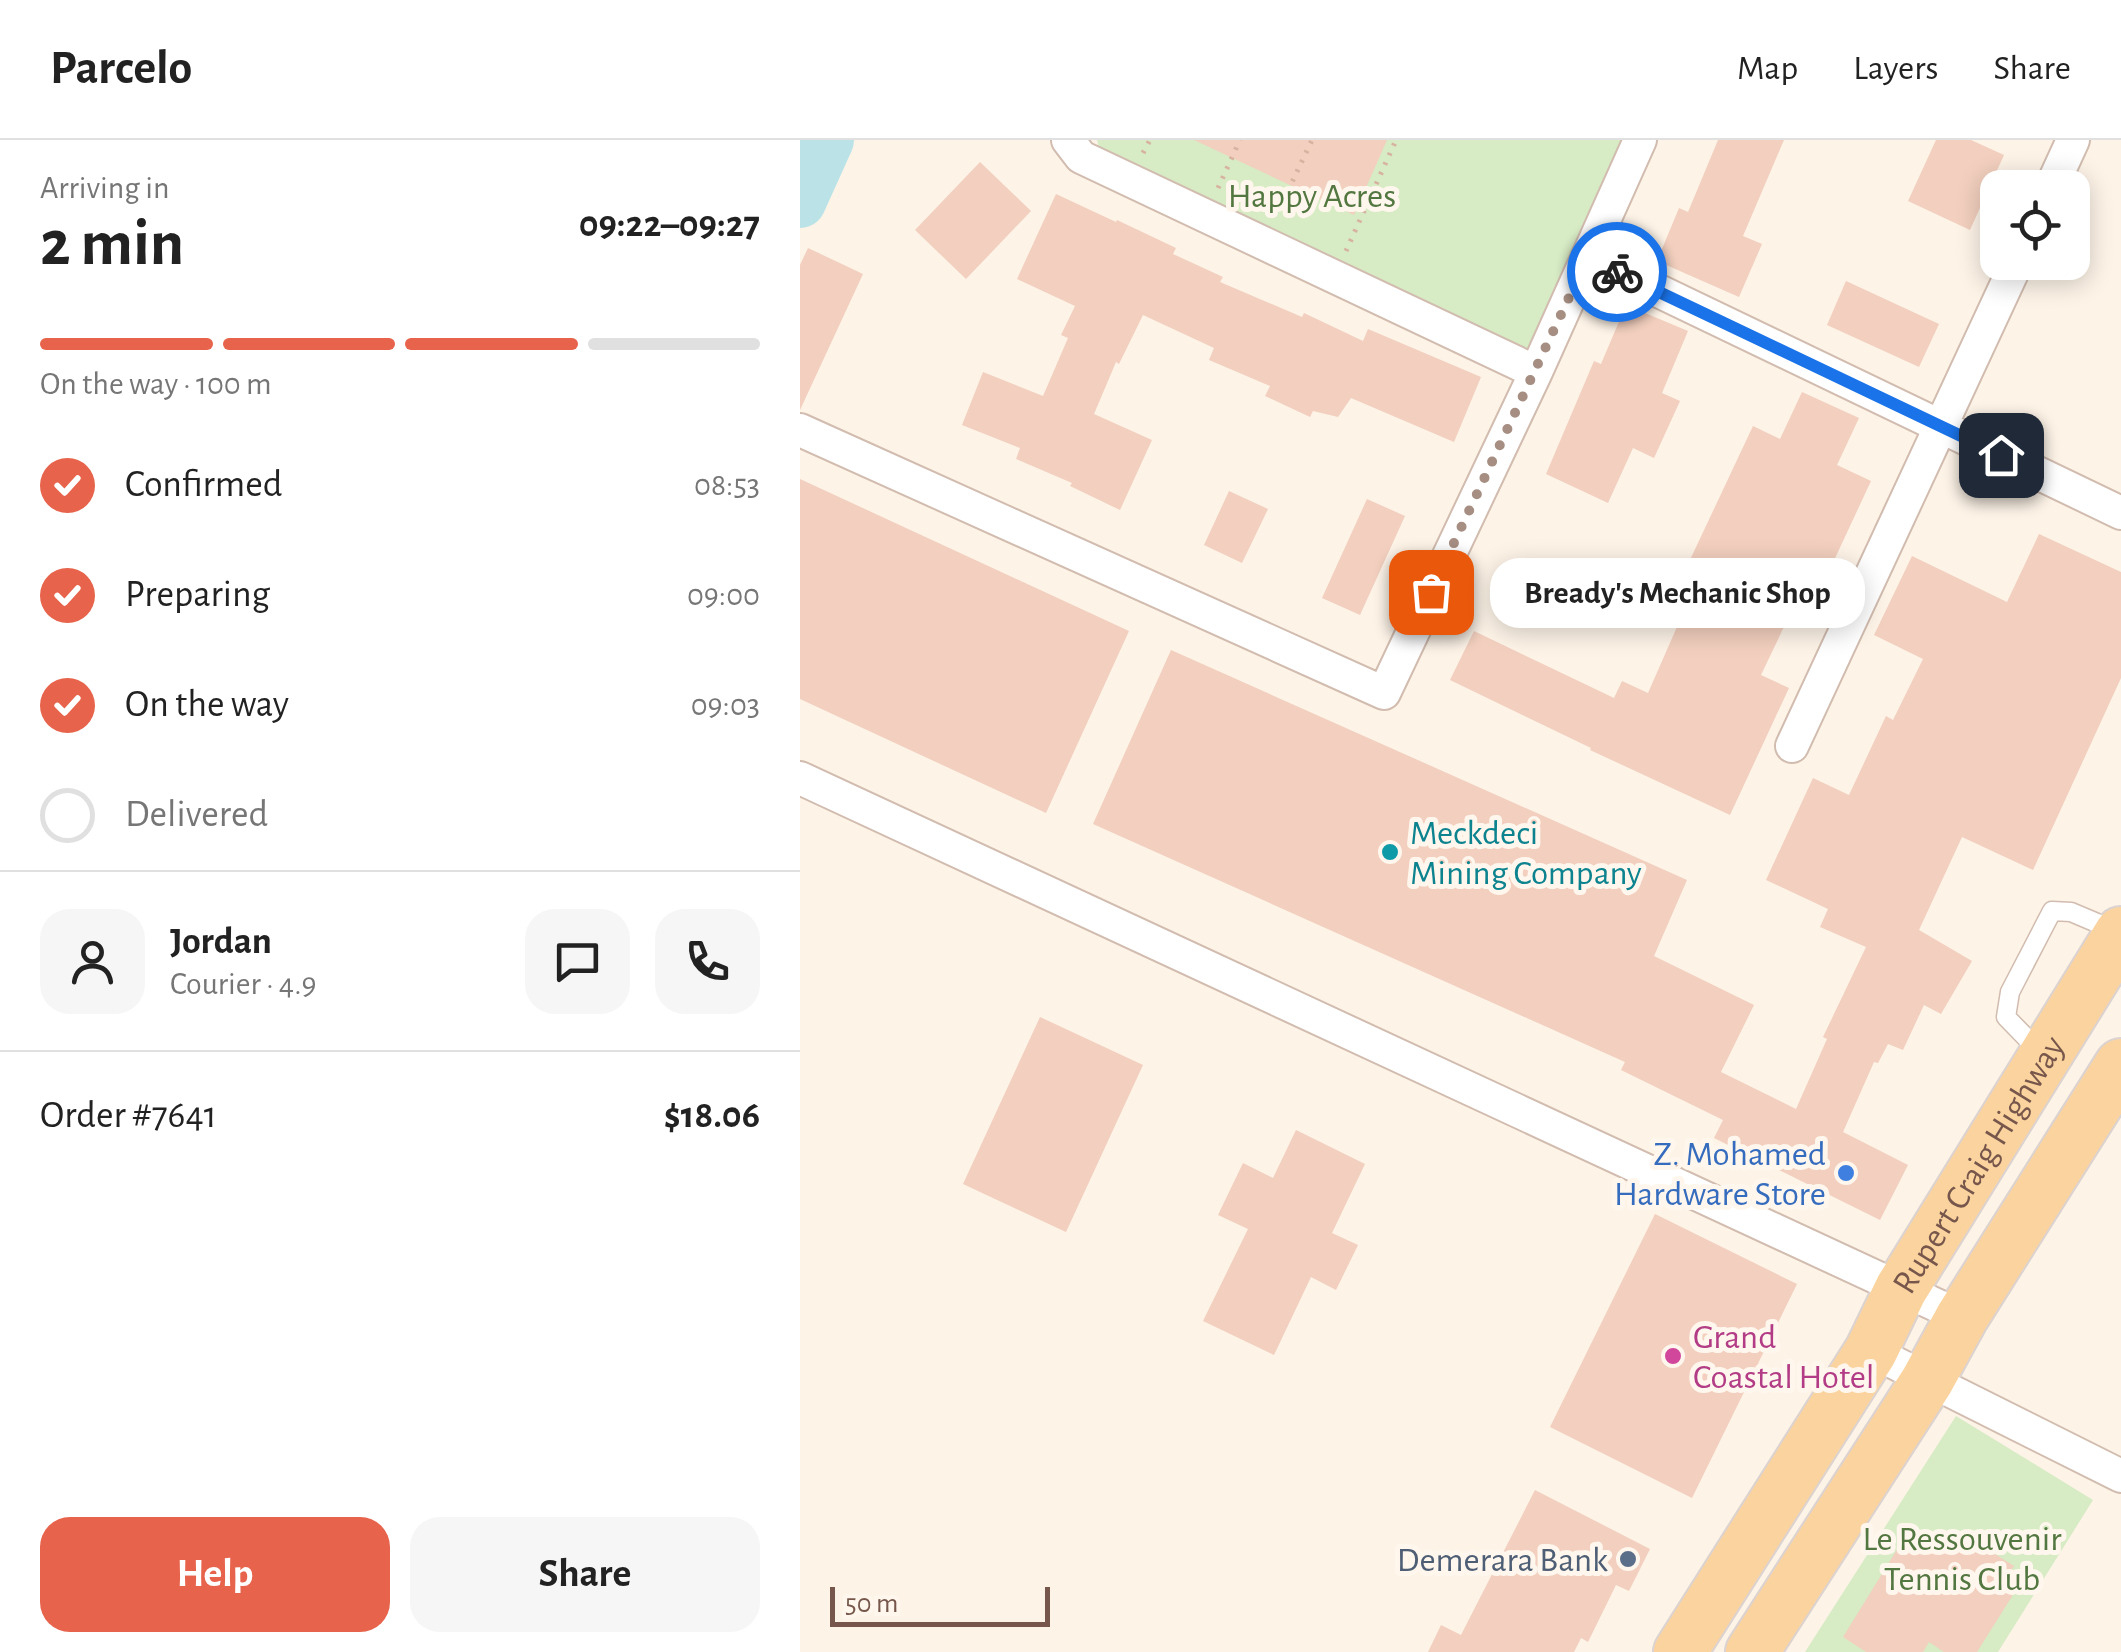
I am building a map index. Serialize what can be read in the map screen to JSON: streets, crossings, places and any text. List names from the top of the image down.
{
  "streets": {
    "main road": ["Rupert Craig Highway"]
  },
  "parks": ["Happy Acres", "Le Ressouvenir Tennis Club"],
  "places": [
    "Bready's Mechanic Shop",
    "Meckdeci Mining Company",
    "Z. Mohamed Hardware Store",
    "Grand Coastal Hotel",
    "Demerara Bank"
  ],
  "scale_bar": "50 m",
  "page": {
    "header": "Parcelo",
    "nav": ["Map", "Layers", "Share"],
    "heading": ["2 min", "Arriving in", "09:22–09:27"],
    "panel": [
      "Jordan",
      "Courier · 4.9",
      "Order #7641",
      "$18.06"
    ],
    "bar": "On the way · 100 m",
    "list": [
      ["Confirmed", "08:53"],
      ["Preparing", "09:00"],
      ["On the way", "09:03"],
      "Delivered"
    ],
    "bubble": "Bready's Mechanic Shop",
    "buttons": ["Help", "Share"],
    "scale": "50 m"
  }
}
